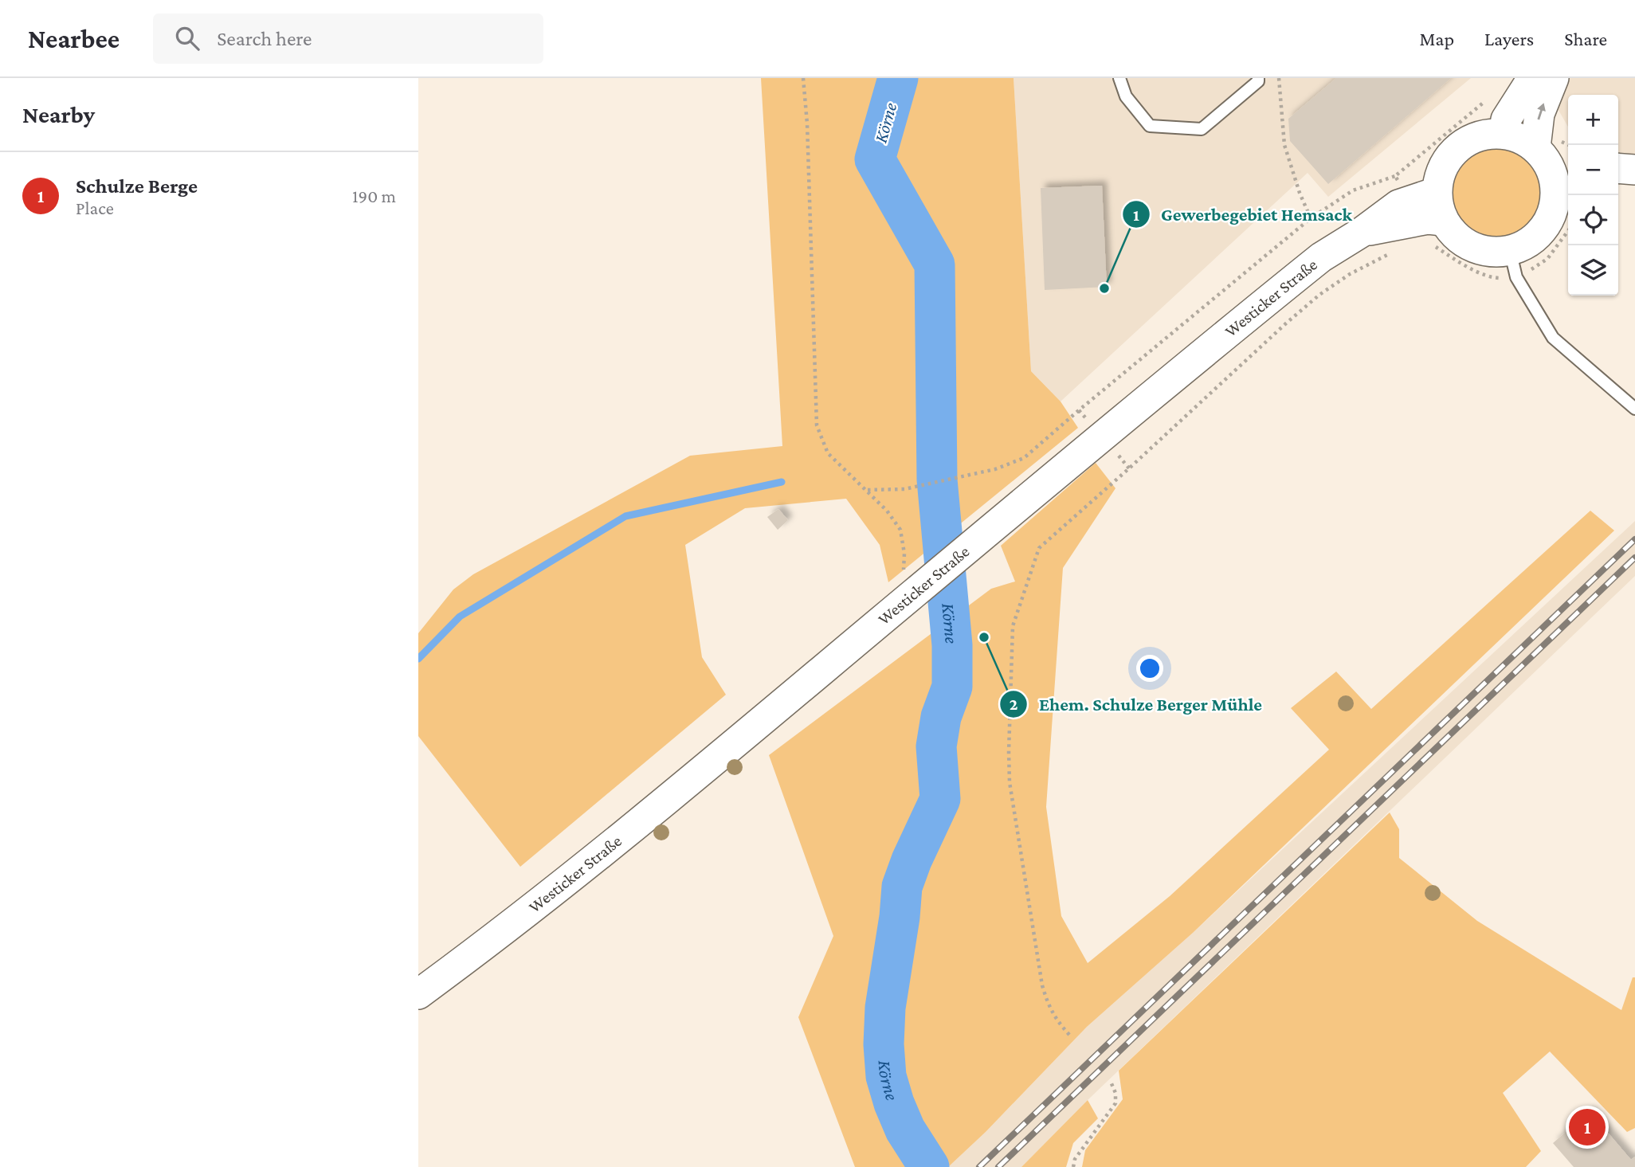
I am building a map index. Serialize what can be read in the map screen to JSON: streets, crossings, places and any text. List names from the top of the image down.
{
  "streets": {
    "street": ["Westicker Straße"]
  },
  "water": ["Körne"],
  "places": ["Gewerbegebiet Hemsack", "Ehem. Schulze Berger Mühle"],
  "page": {
    "header": "Nearbee",
    "search": "Search here",
    "nav": ["Map", "Layers", "Share"],
    "heading": "Nearby",
    "map_buttons": ["+", "−"],
    "list": [
      {
        "mark": "1",
        "name": "Schulze Berge",
        "note": "Place",
        "value": "190 m"
      }
    ],
    "pins": "1"
  }
}
